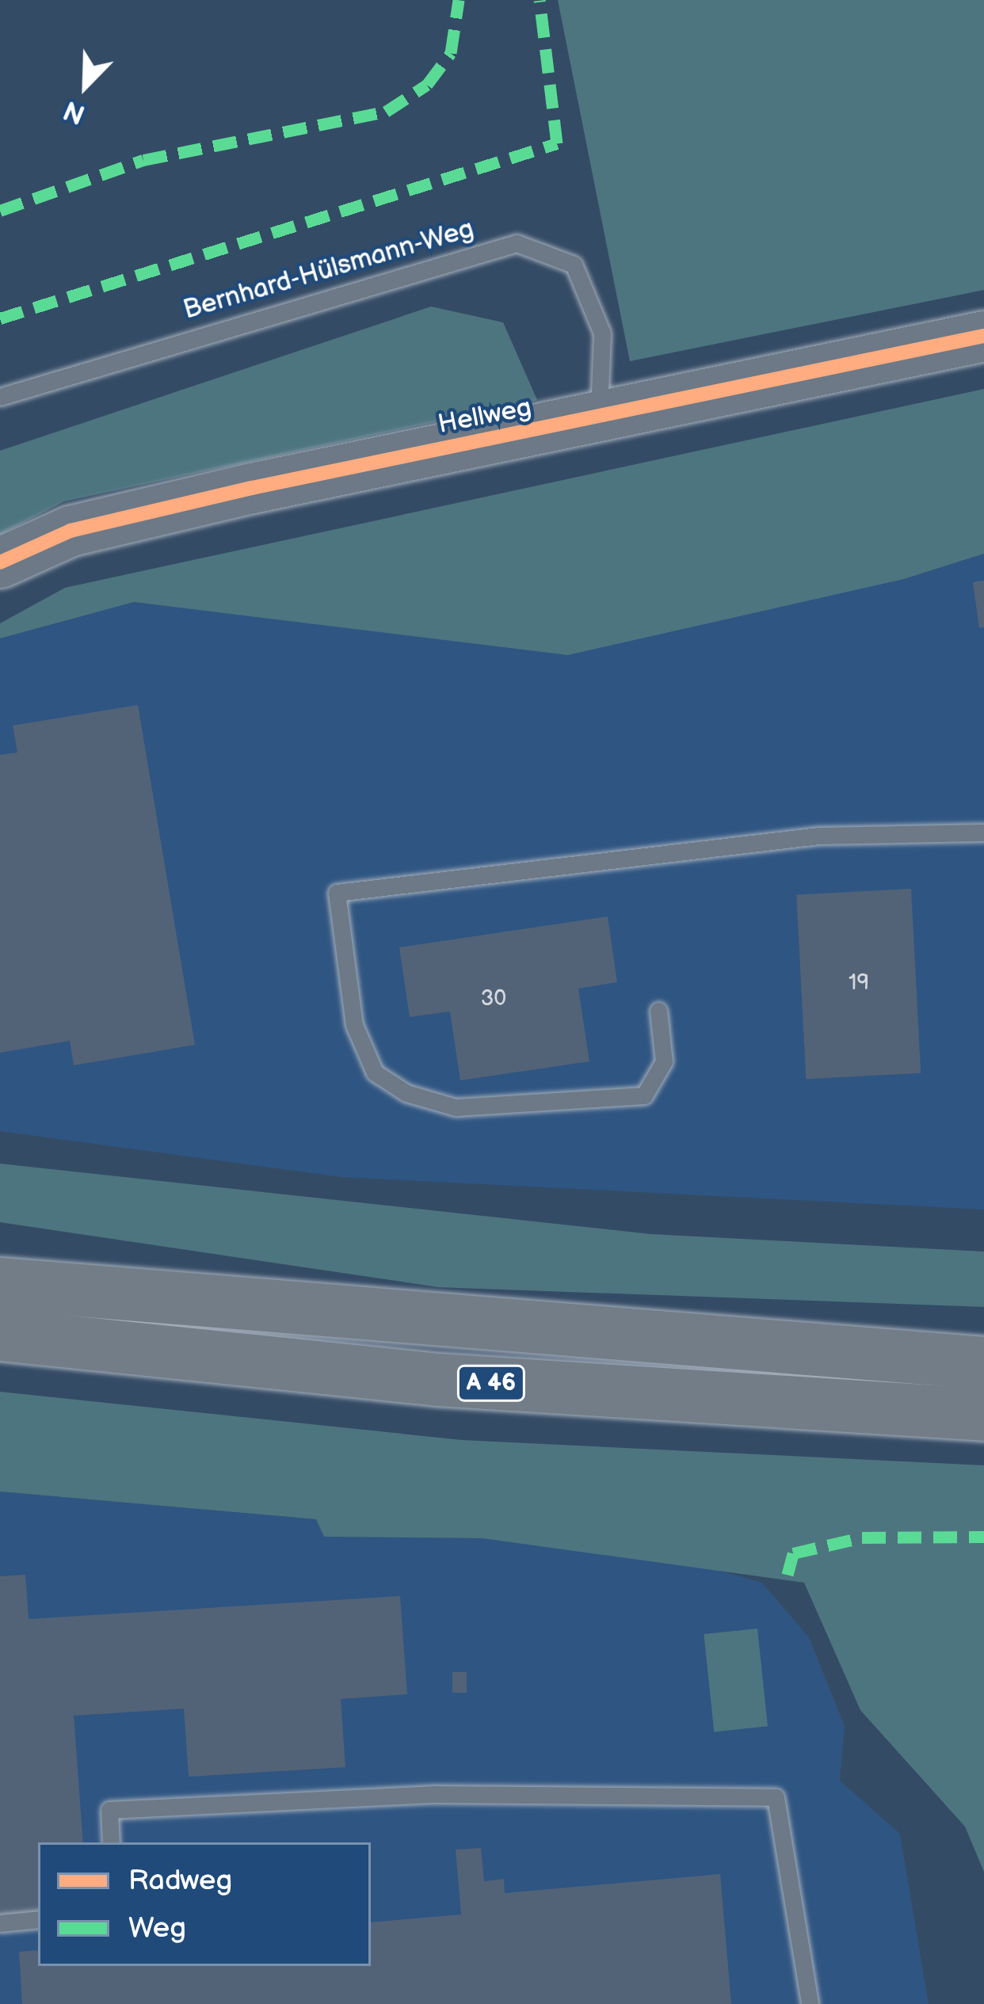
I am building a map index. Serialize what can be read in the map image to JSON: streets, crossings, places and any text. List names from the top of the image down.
{
  "streets": {
    "highway": ["A 46"],
    "street": ["Hellweg"],
    "lane": ["Bernhard-Hülsmann-Weg"]
  },
  "crossings": [
    ["Bernhard-Hülsmann-Weg", "Hellweg"]
  ],
  "house_numbers": ["19", "30"],
  "legend": ["Radweg", "Weg"],
  "north": "bottom left"
}
